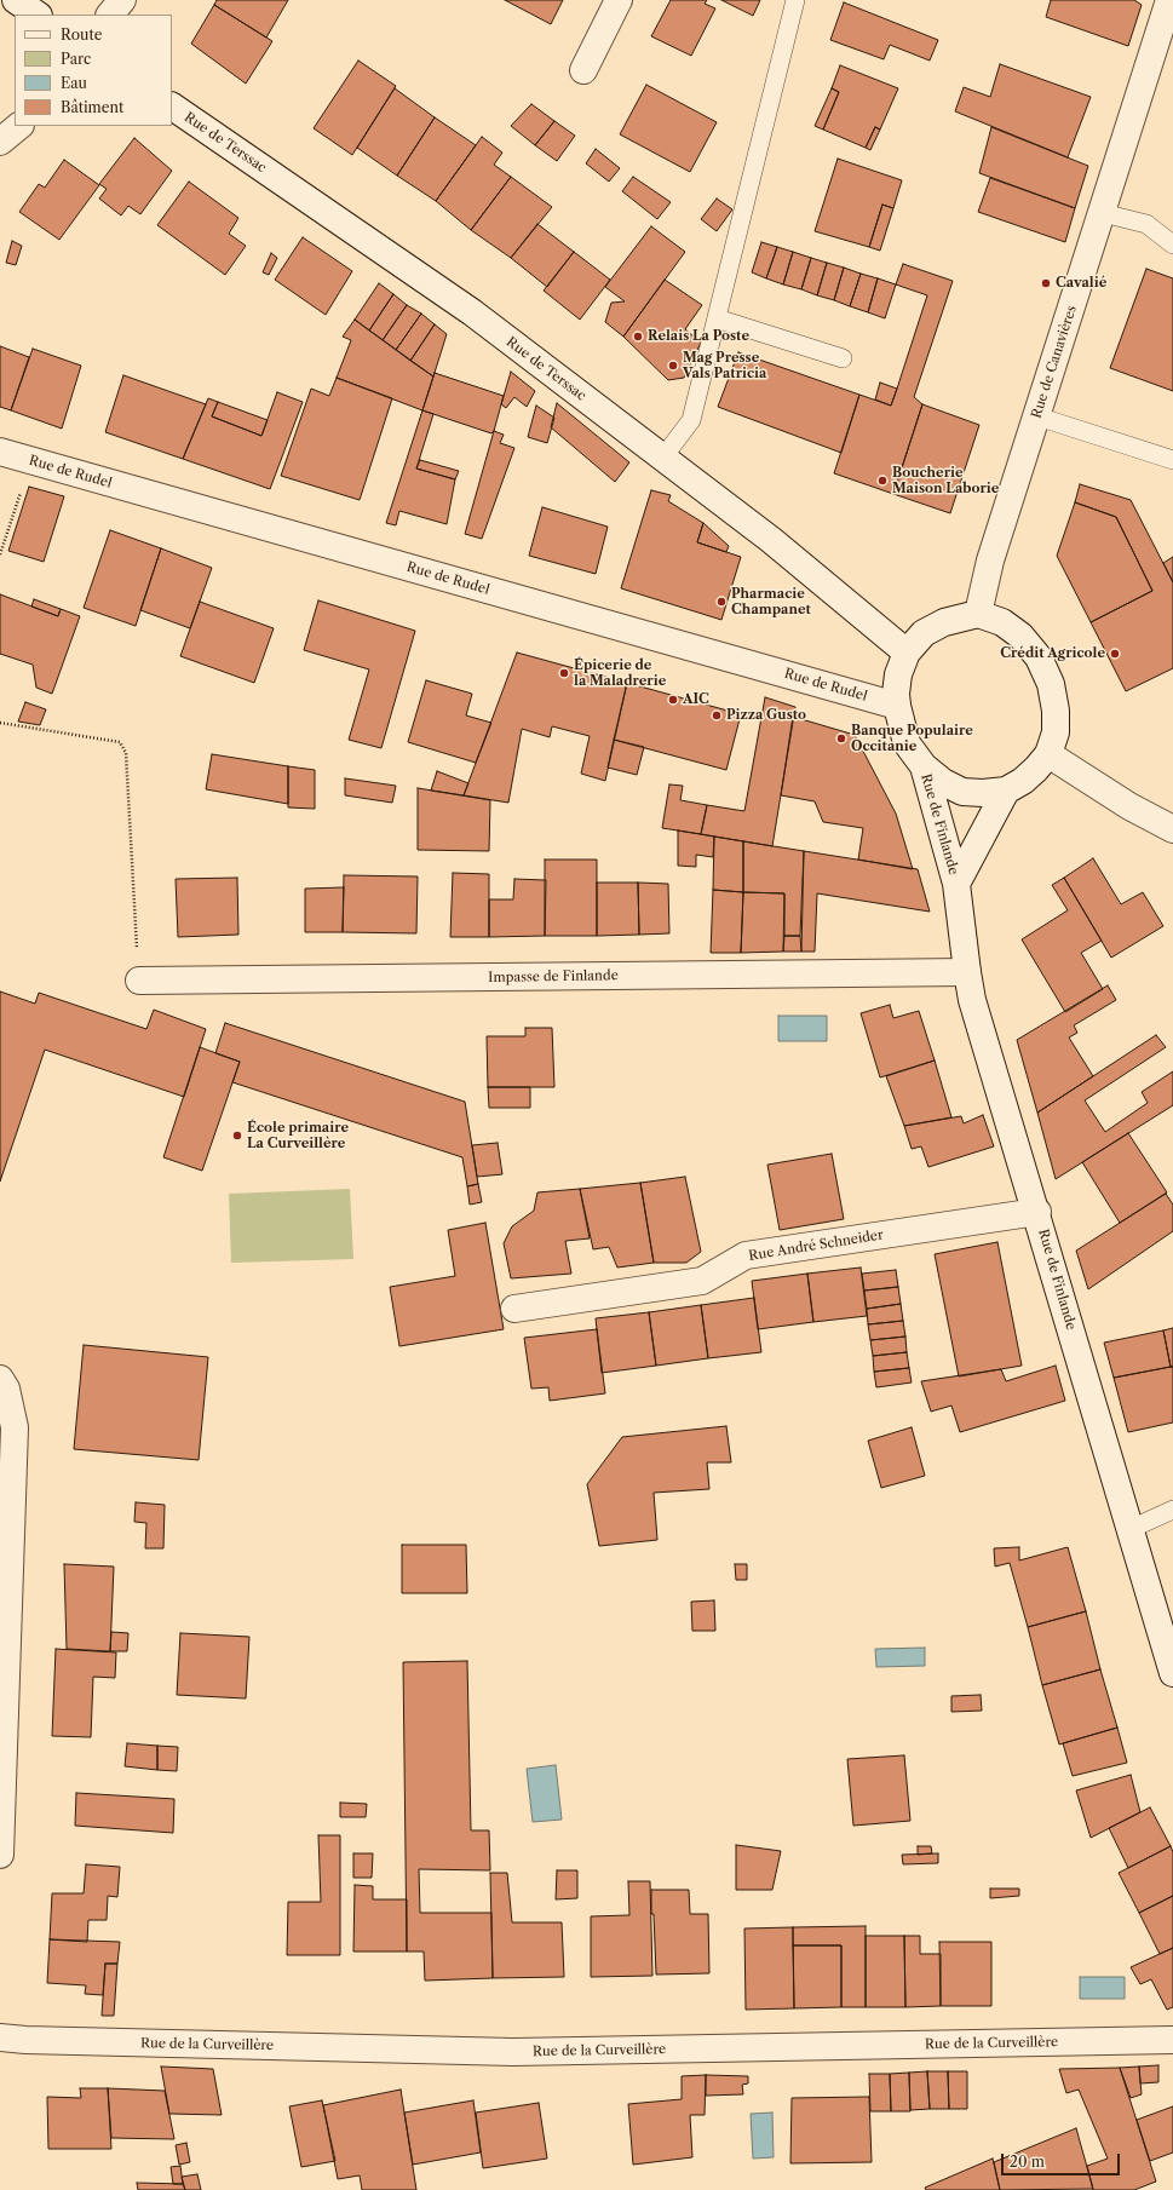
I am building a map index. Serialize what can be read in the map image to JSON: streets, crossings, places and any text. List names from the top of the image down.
{
  "streets": {
    "street": [
      "Rue de Terssac",
      "Rue de Canavières",
      "Rue de Rudel",
      "Rue de Finlande",
      "Impasse de Finlande",
      "Rue André Schneider",
      "Rue de la Curveillère"
    ]
  },
  "crossings": [
    ["Rue de Terssac", "Rue de Canavières"],
    ["Rue de Terssac", "Rue de Rudel"],
    ["Rue de Terssac", "Rue de Finlande"],
    ["Rue de Canavières", "Rue de Rudel"],
    ["Rue de Canavières", "Rue de Finlande"],
    ["Rue de Rudel", "Rue de Finlande"],
    ["Rue de Finlande", "Impasse de Finlande"],
    ["Rue de Finlande", "Rue André Schneider"]
  ],
  "places": [
    "Cavalié",
    "Relais La Poste",
    "Mag Presse Vals Patricia",
    "Boucherie Maison Laborie",
    "Pharmacie Champanet",
    "Crédit Agricole",
    "Épicerie de la Maladrerie",
    "AIC",
    "Pizza Gusto",
    "Banque Populaire Occitanie",
    "École primaire La Curveillère"
  ],
  "legend": [
    "Route",
    "Parc",
    "Eau",
    "Bâtiment"
  ],
  "scale_bar": "20 m"
}
